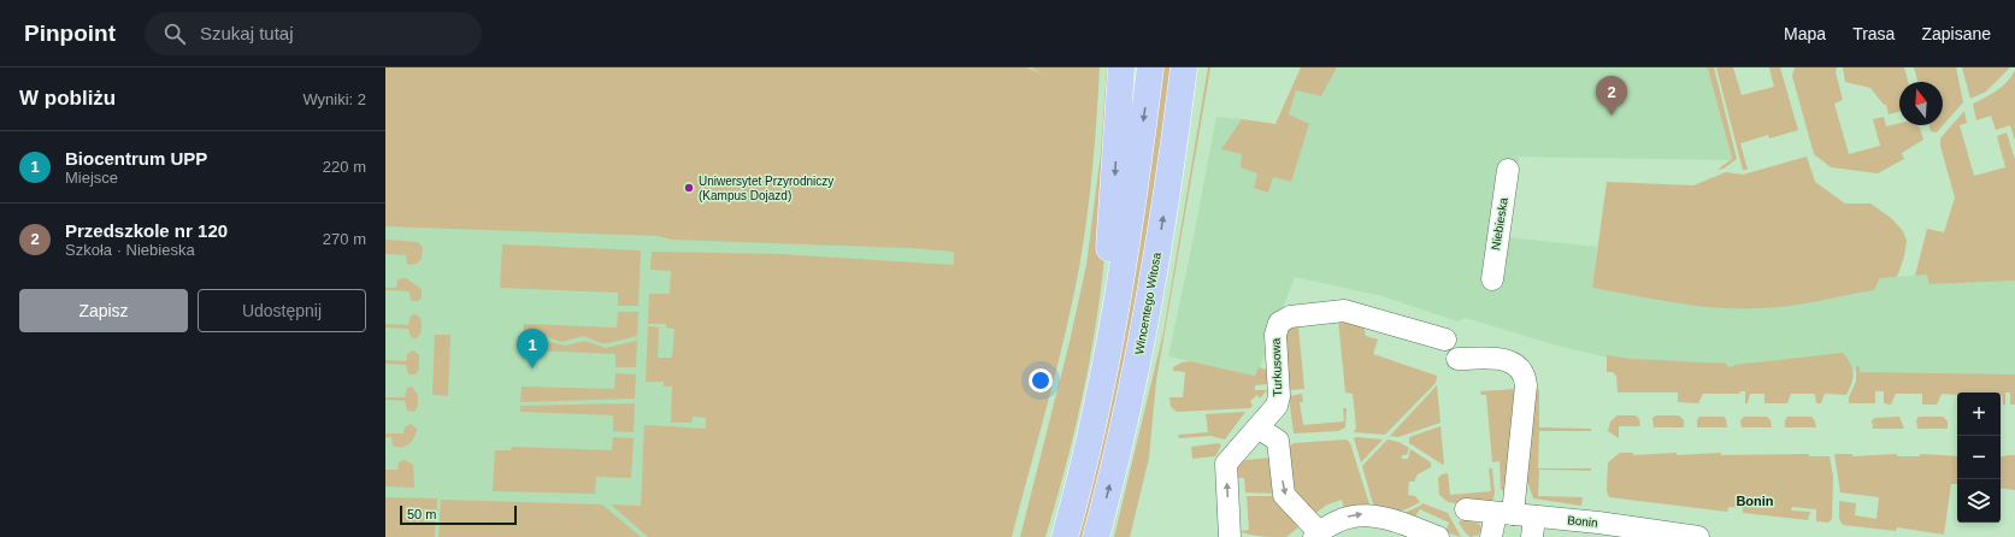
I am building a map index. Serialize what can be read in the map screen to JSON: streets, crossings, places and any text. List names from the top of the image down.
{
  "streets": {
    "main road": ["Wincentego Witosa"],
    "street": ["Niebieska", "Turkusowa", "Bonin"]
  },
  "districts": ["Bonin"],
  "places": ["Uniwersytet Przyrodniczy (Kampus Dojazd)"],
  "scale_bar": "50 m",
  "north": "top",
  "page": {
    "header": "Pinpoint",
    "search": "Szukaj tutaj",
    "nav": ["Mapa", "Trasa", "Zapisane"],
    "heading": ["W pobliżu", "Wyniki: 2"],
    "pins": ["2", "1"],
    "list": [
      {
        "mark": "1",
        "name": "Biocentrum UPP",
        "note": "Miejsce",
        "value": "220 m"
      },
      {
        "mark": "2",
        "name": "Przedszkole nr 120",
        "note": "Szkoła · Niebieska",
        "value": "270 m"
      }
    ],
    "buttons": ["Zapisz", "Udostępnij"],
    "map_buttons": ["+", "−"],
    "scale": "50 m"
  }
}
